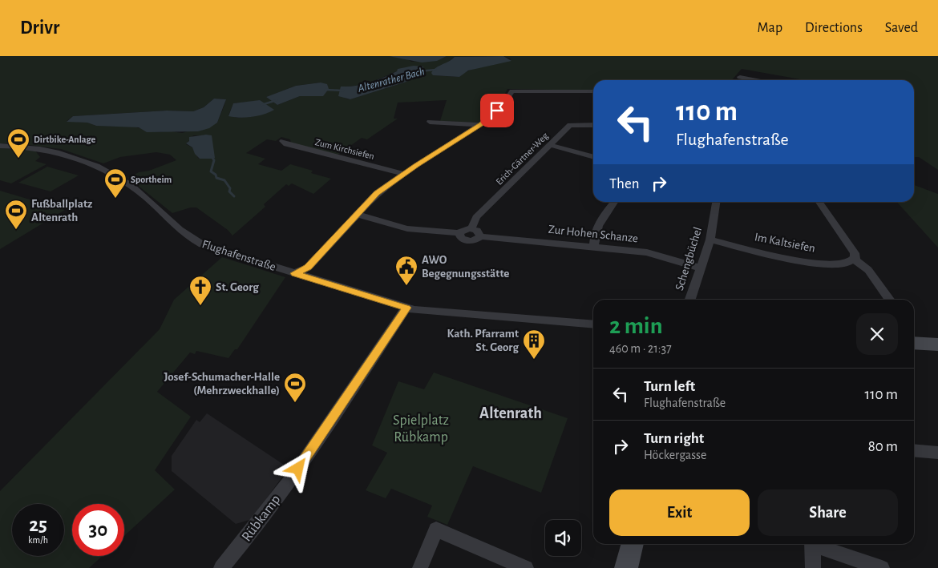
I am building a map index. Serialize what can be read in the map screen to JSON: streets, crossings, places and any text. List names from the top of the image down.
{
  "streets": {
    "street": [
      "Zum Kirchsiefen",
      "Erich-Gärtner-Weg",
      "Zur Hohen Schanze",
      "Im Kaltsiefen",
      "Flughafenstraße",
      "Schengbüchel",
      "Rübkamp"
    ]
  },
  "crossings": [
    ["Erich-Gärtner-Weg", "Zur Hohen Schanze"],
    ["Zur Hohen Schanze", "Schengbüchel"],
    ["Im Kaltsiefen", "Schengbüchel"],
    ["Flughafenstraße", "Rübkamp"]
  ],
  "districts": ["Altenrath"],
  "water": ["Altenrather Bach"],
  "parks": ["Spielplatz Rübkamp"],
  "places": {
    "sports": [
      "Dirtbike-Anlage",
      "Sportheim",
      "Fußballplatz Altenrath",
      "Josef-Schumacher-Halle (Mehrzweckhalle)"
    ],
    "public building": ["AWO Begegnungsstätte"],
    "church": ["St. Georg"],
    "building": ["Kath. Pfarramt St. Georg"]
  },
  "page": {
    "header": "Drivr",
    "nav": ["Map", "Directions", "Saved"],
    "turn": ["110 m", "Flughafenstraße"],
    "then": "Then",
    "heading": ["2 min", "460 m · 21:37"],
    "list": [
      {
        "name": "Turn left",
        "note": "Flughafenstraße",
        "value": "110 m"
      },
      {
        "name": "Turn right",
        "note": "Höckergasse",
        "value": "80 m"
      }
    ],
    "buttons": ["Exit", "Share"],
    "speed": "25 km/h",
    "limit": "30"
  }
}
